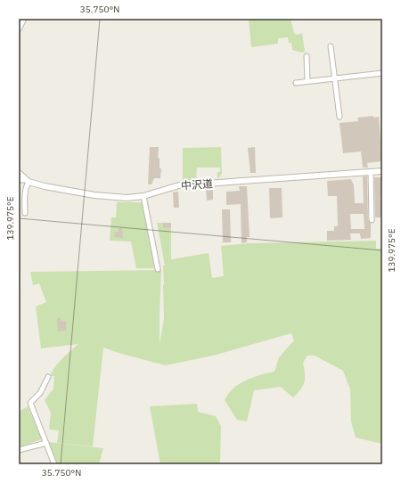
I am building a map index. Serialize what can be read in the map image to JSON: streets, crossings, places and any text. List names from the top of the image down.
{
  "streets": {
    "street": ["中沢道"]
  },
  "coordinates": ["35.750°N", "139.975°E"]
}
